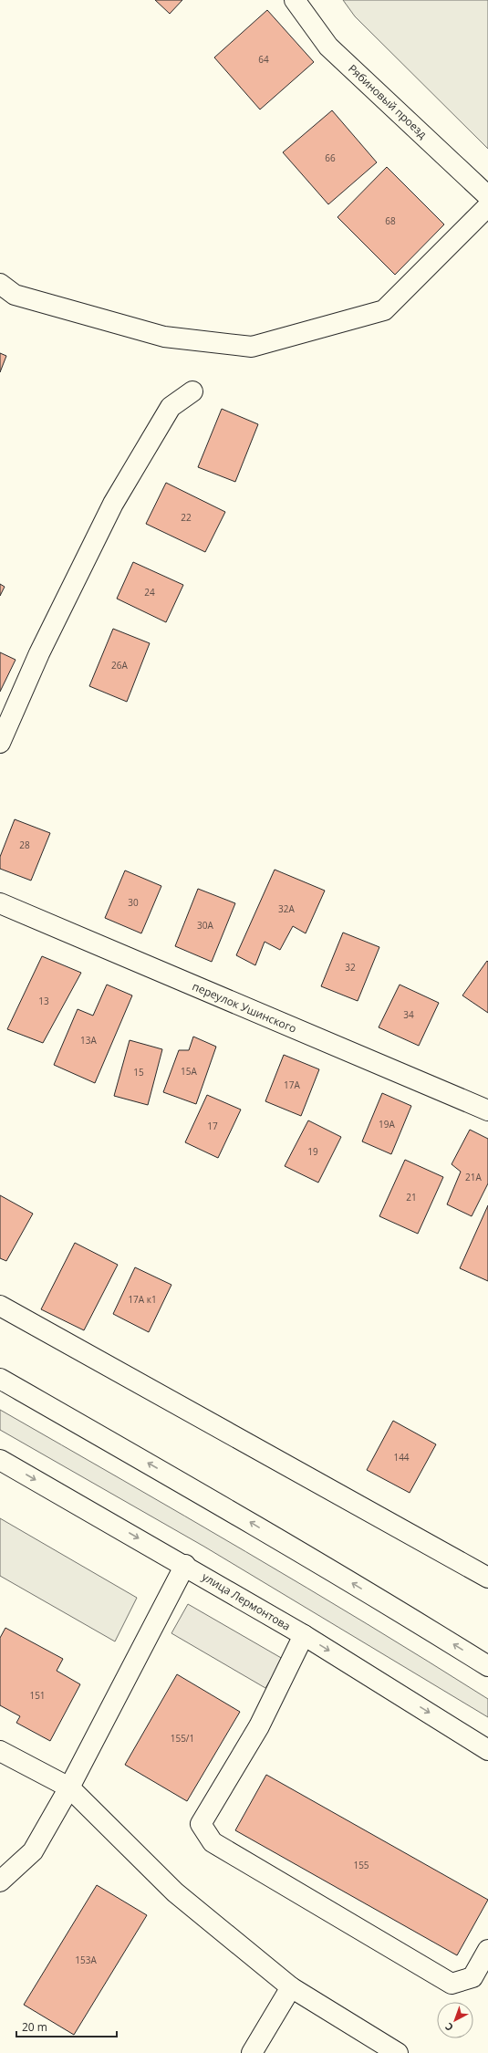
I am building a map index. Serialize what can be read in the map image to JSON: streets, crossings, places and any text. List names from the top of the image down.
{
  "streets": {
    "street": ["Рябиновый проезд", "переулок Ушинского", "улица Лермонтова"]
  },
  "house_numbers": [
    "64",
    "66",
    "68",
    "22",
    "24",
    "26А",
    "28",
    "30",
    "32А",
    "30А",
    "32",
    "13",
    "34",
    "13А",
    "15А",
    "15",
    "17А",
    "19А",
    "17",
    "19",
    "21А",
    "21",
    "17А к1",
    "144",
    "151",
    "155/1",
    "155",
    "153А"
  ],
  "scale_bar": "20 m",
  "north": "bottom left"
}
